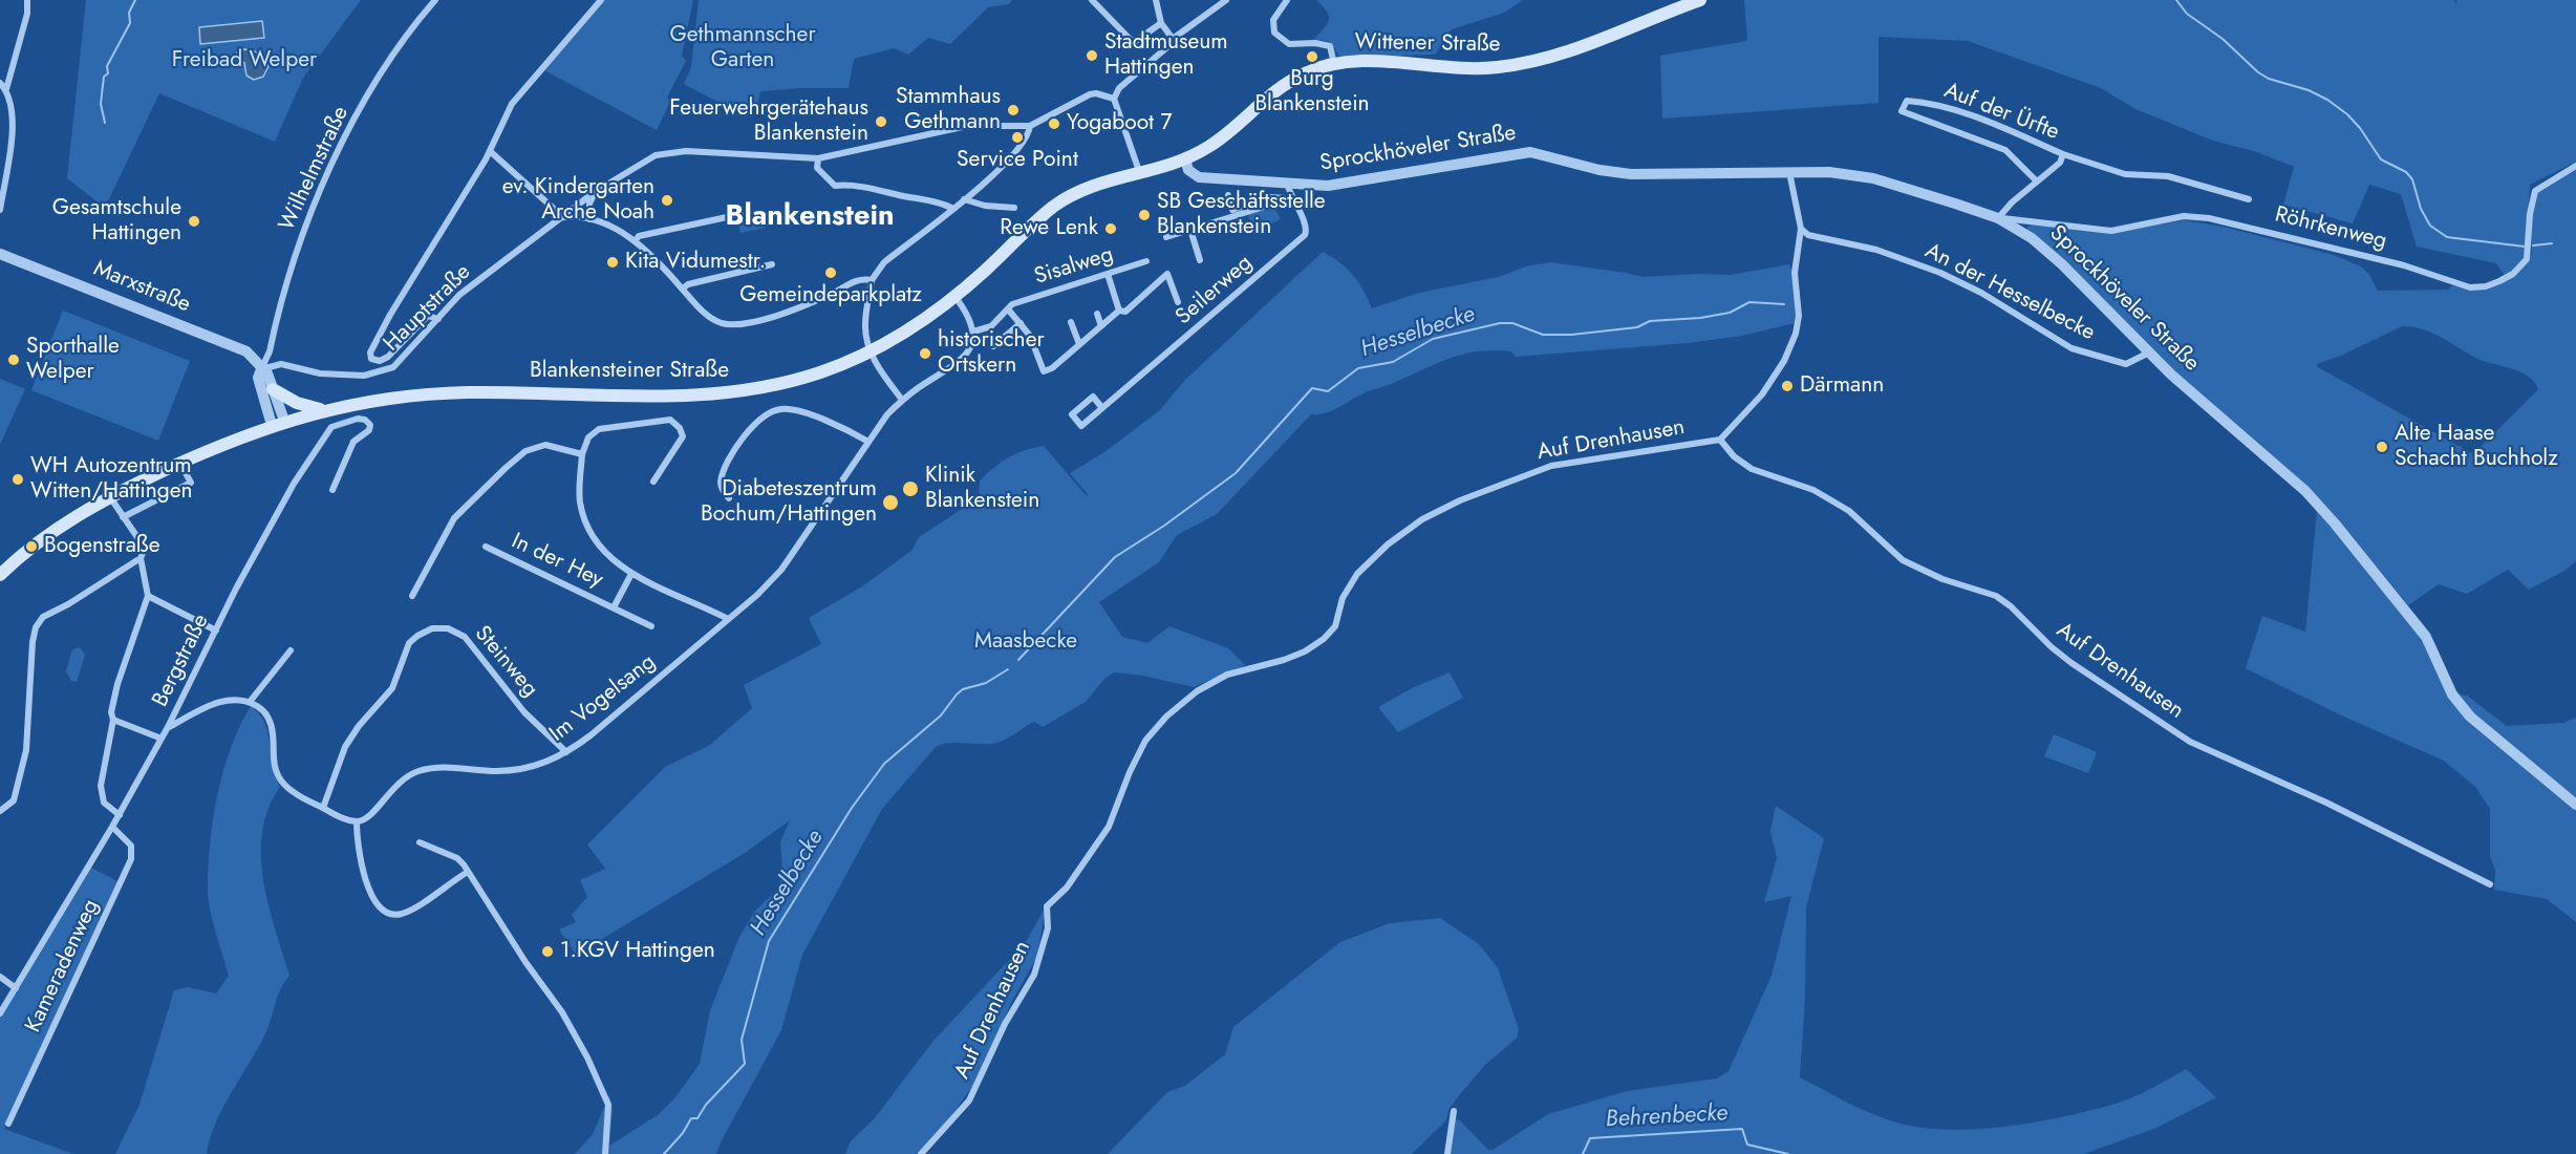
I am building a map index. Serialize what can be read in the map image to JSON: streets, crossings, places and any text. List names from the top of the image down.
{
  "streets": {
    "main road": ["Wittener Straße", "Blankensteiner Straße"],
    "street": [
      "Auf der Ürfte",
      "Sprockhöveler Straße",
      "Wilhelmstraße",
      "Röhrkenweg",
      "Sisalweg",
      "Marxstraße",
      "Seilerweg",
      "An der Hesselbecke",
      "Hauptstraße",
      "Auf Drenhausen",
      "In der Hey",
      "Bergstraße",
      "Steinweg",
      "Im Vogelsang",
      "Kameradenweg"
    ]
  },
  "crossings": [
    ["Wittener Straße", "Sprockhöveler Straße"],
    ["Wittener Straße", "Blankensteiner Straße"],
    ["Auf der Ürfte", "Sprockhöveler Straße"],
    ["Auf der Ürfte", "Röhrkenweg"],
    ["Sprockhöveler Straße", "Röhrkenweg"],
    ["Sprockhöveler Straße", "Seilerweg"],
    ["Sprockhöveler Straße", "An der Hesselbecke"],
    ["Wilhelmstraße", "Marxstraße"],
    ["Wilhelmstraße", "Hauptstraße"],
    ["Marxstraße", "Hauptstraße"],
    ["Marxstraße", "Blankensteiner Straße"],
    ["Bergstraße", "Kameradenweg"],
    ["Steinweg", "Im Vogelsang"]
  ],
  "districts": ["Blankenstein"],
  "water": ["Hesselbecke", "Behrenbecke"],
  "parks": ["Gethmannscher Garten", "Freibad Welper", "Maasbecke"],
  "places": [
    "Stadtmuseum Hattingen",
    "Burg Blankenstein",
    "Stammhaus Gethmann",
    "Feuerwehrgerätehaus Blankenstein",
    "Yogaboot 7",
    "Service Point",
    "ev. Kindergarten Arche Noah",
    "SB Geschäftsstelle Blankenstein",
    "Gesamtschule Hattingen",
    "Rewe Lenk",
    "Kita Vidumestr.",
    "Gemeindeparkplatz",
    "historischer Ortskern",
    "Sporthalle Welper",
    "Därmann",
    "Alte Haase Schacht Buchholz",
    "WH Autozentrum Witten/Hattingen",
    "Klinik Blankenstein",
    "Diabeteszentrum Bochum/Hattingen",
    "Bogenstraße",
    "1.KGV Hattingen"
  ]
}
